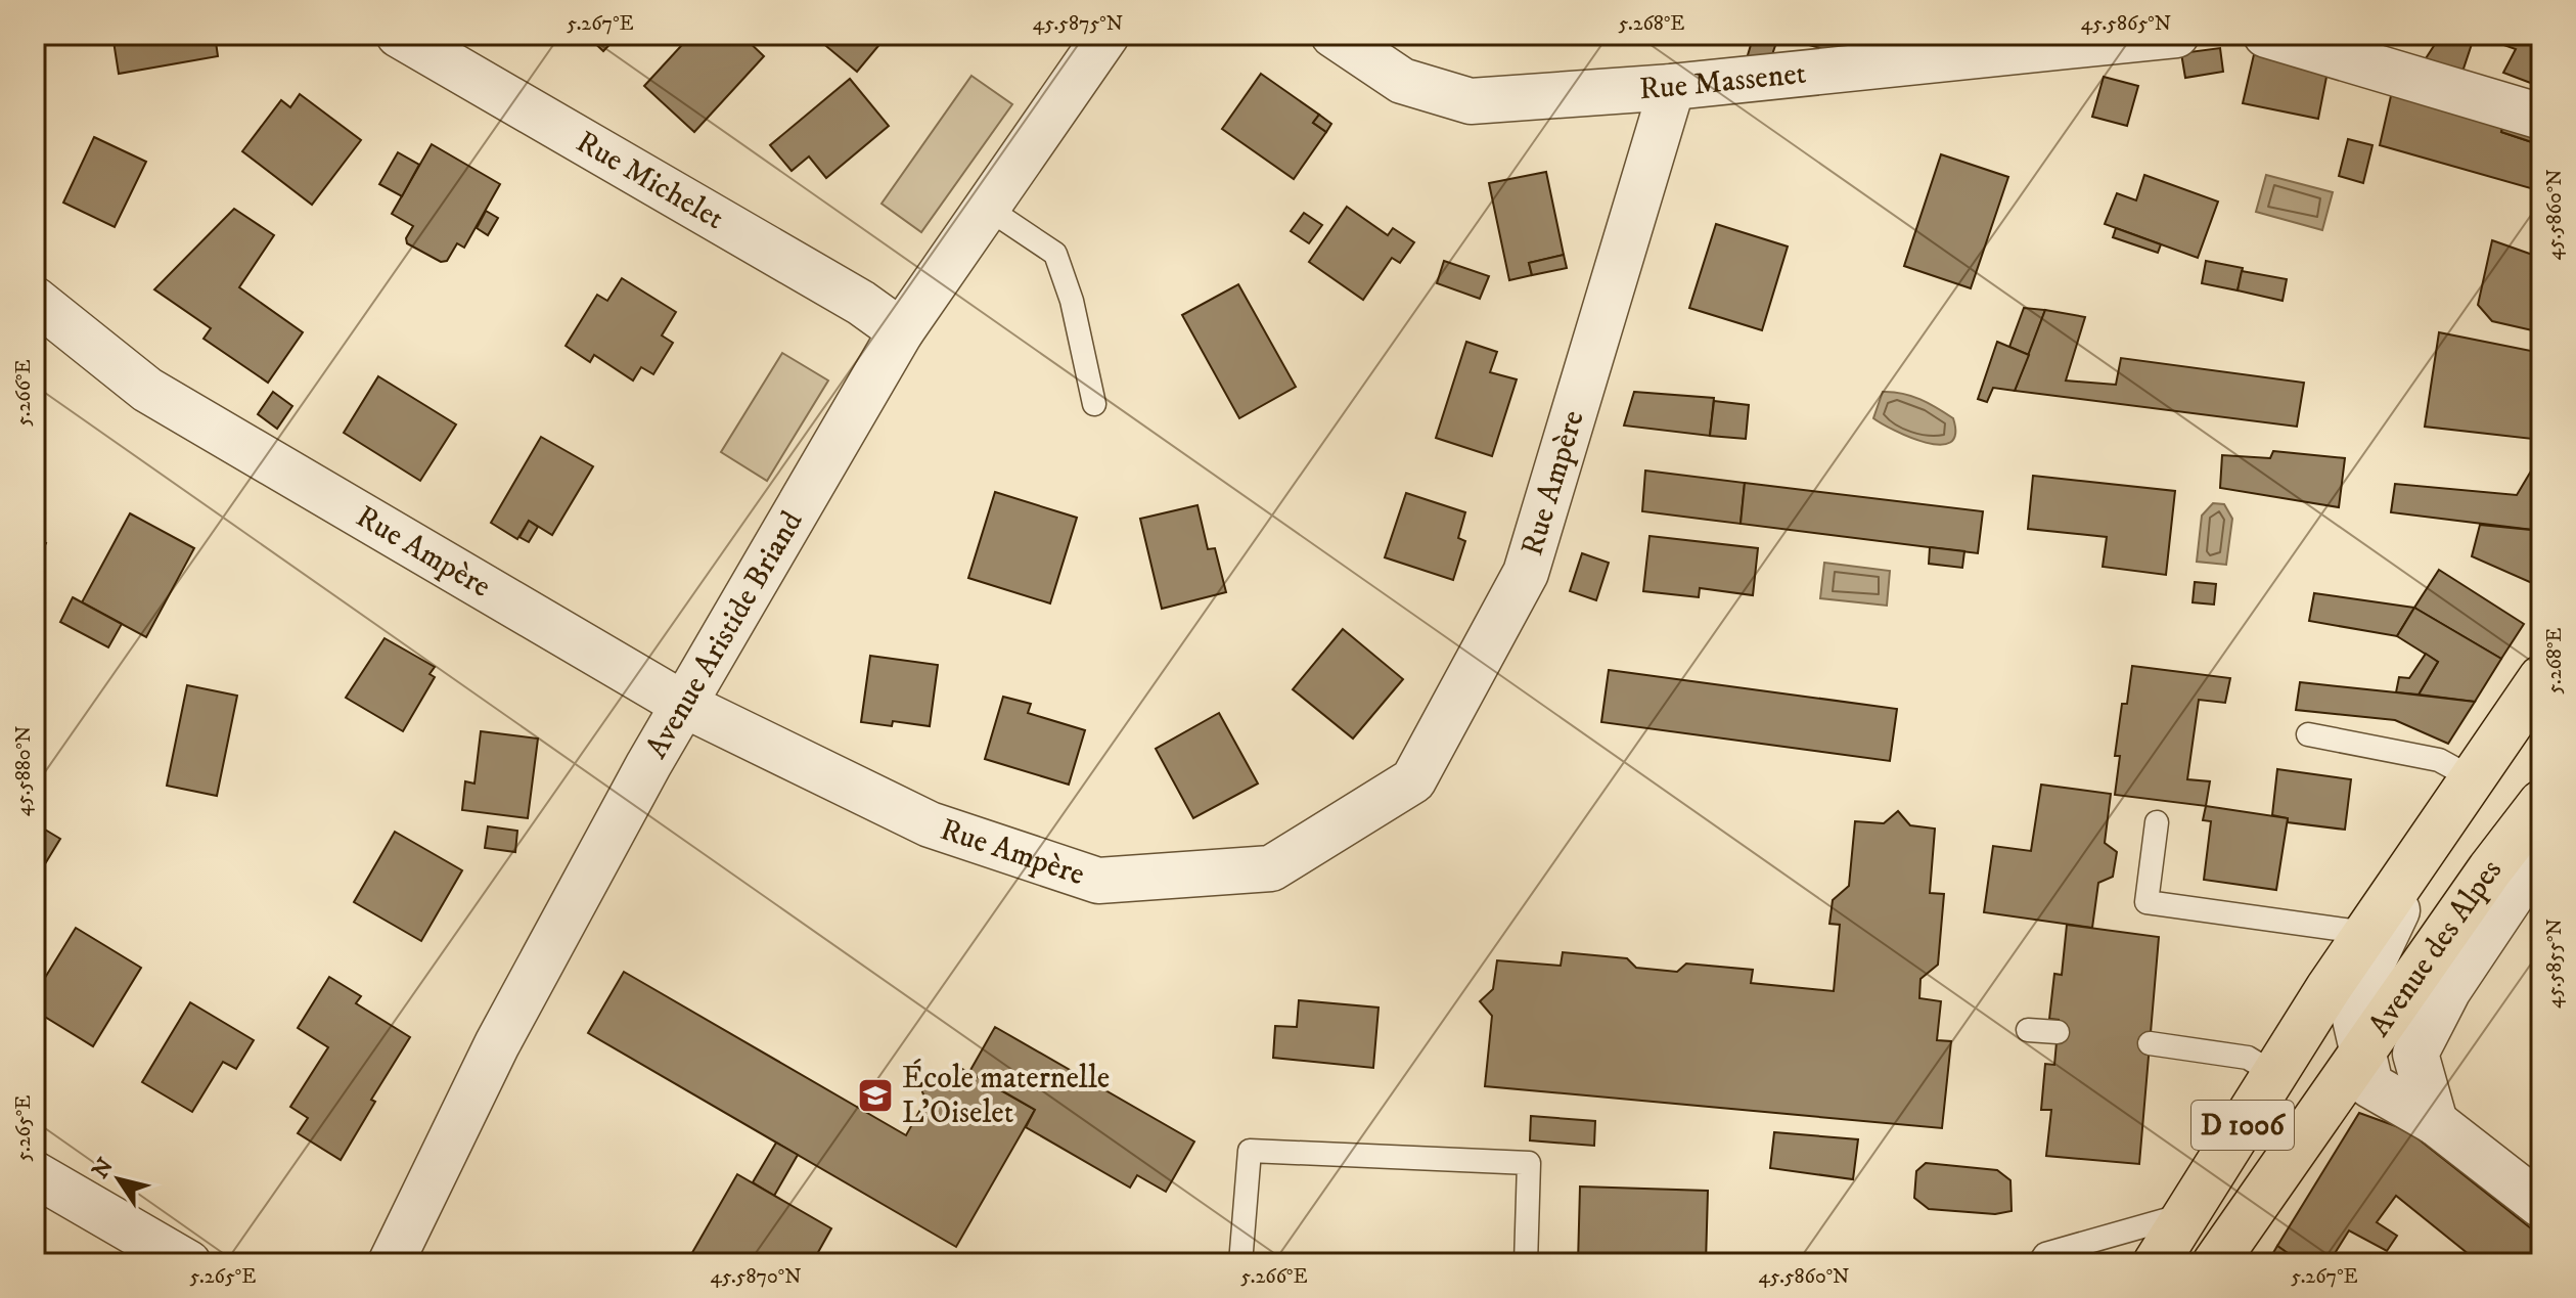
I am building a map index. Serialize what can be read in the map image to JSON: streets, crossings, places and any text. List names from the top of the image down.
{
  "streets": {
    "main road": ["Avenue des Alpes", "D 1006"],
    "street": [
      "Rue Massenet",
      "Rue Michelet",
      "Rue Ampère",
      "Avenue Aristide Briand"
    ]
  },
  "crossings": [
    ["Rue Massenet", "Rue Ampère"],
    ["Rue Michelet", "Avenue Aristide Briand"],
    ["Rue Ampère", "Avenue Aristide Briand"],
    ["Avenue des Alpes", "D 1006"]
  ],
  "places": {
    "school or university": ["École maternelle L'Oiselet"]
  },
  "north": "top left",
  "coordinates": [
    "5.267°E",
    "45.5875°N",
    "5.268°E",
    "45.5865°N",
    "45.5860°N",
    "5.266°E",
    "45.5880°N",
    "45.5855°N",
    "5.265°E",
    "45.5870°N"
  ]
}
